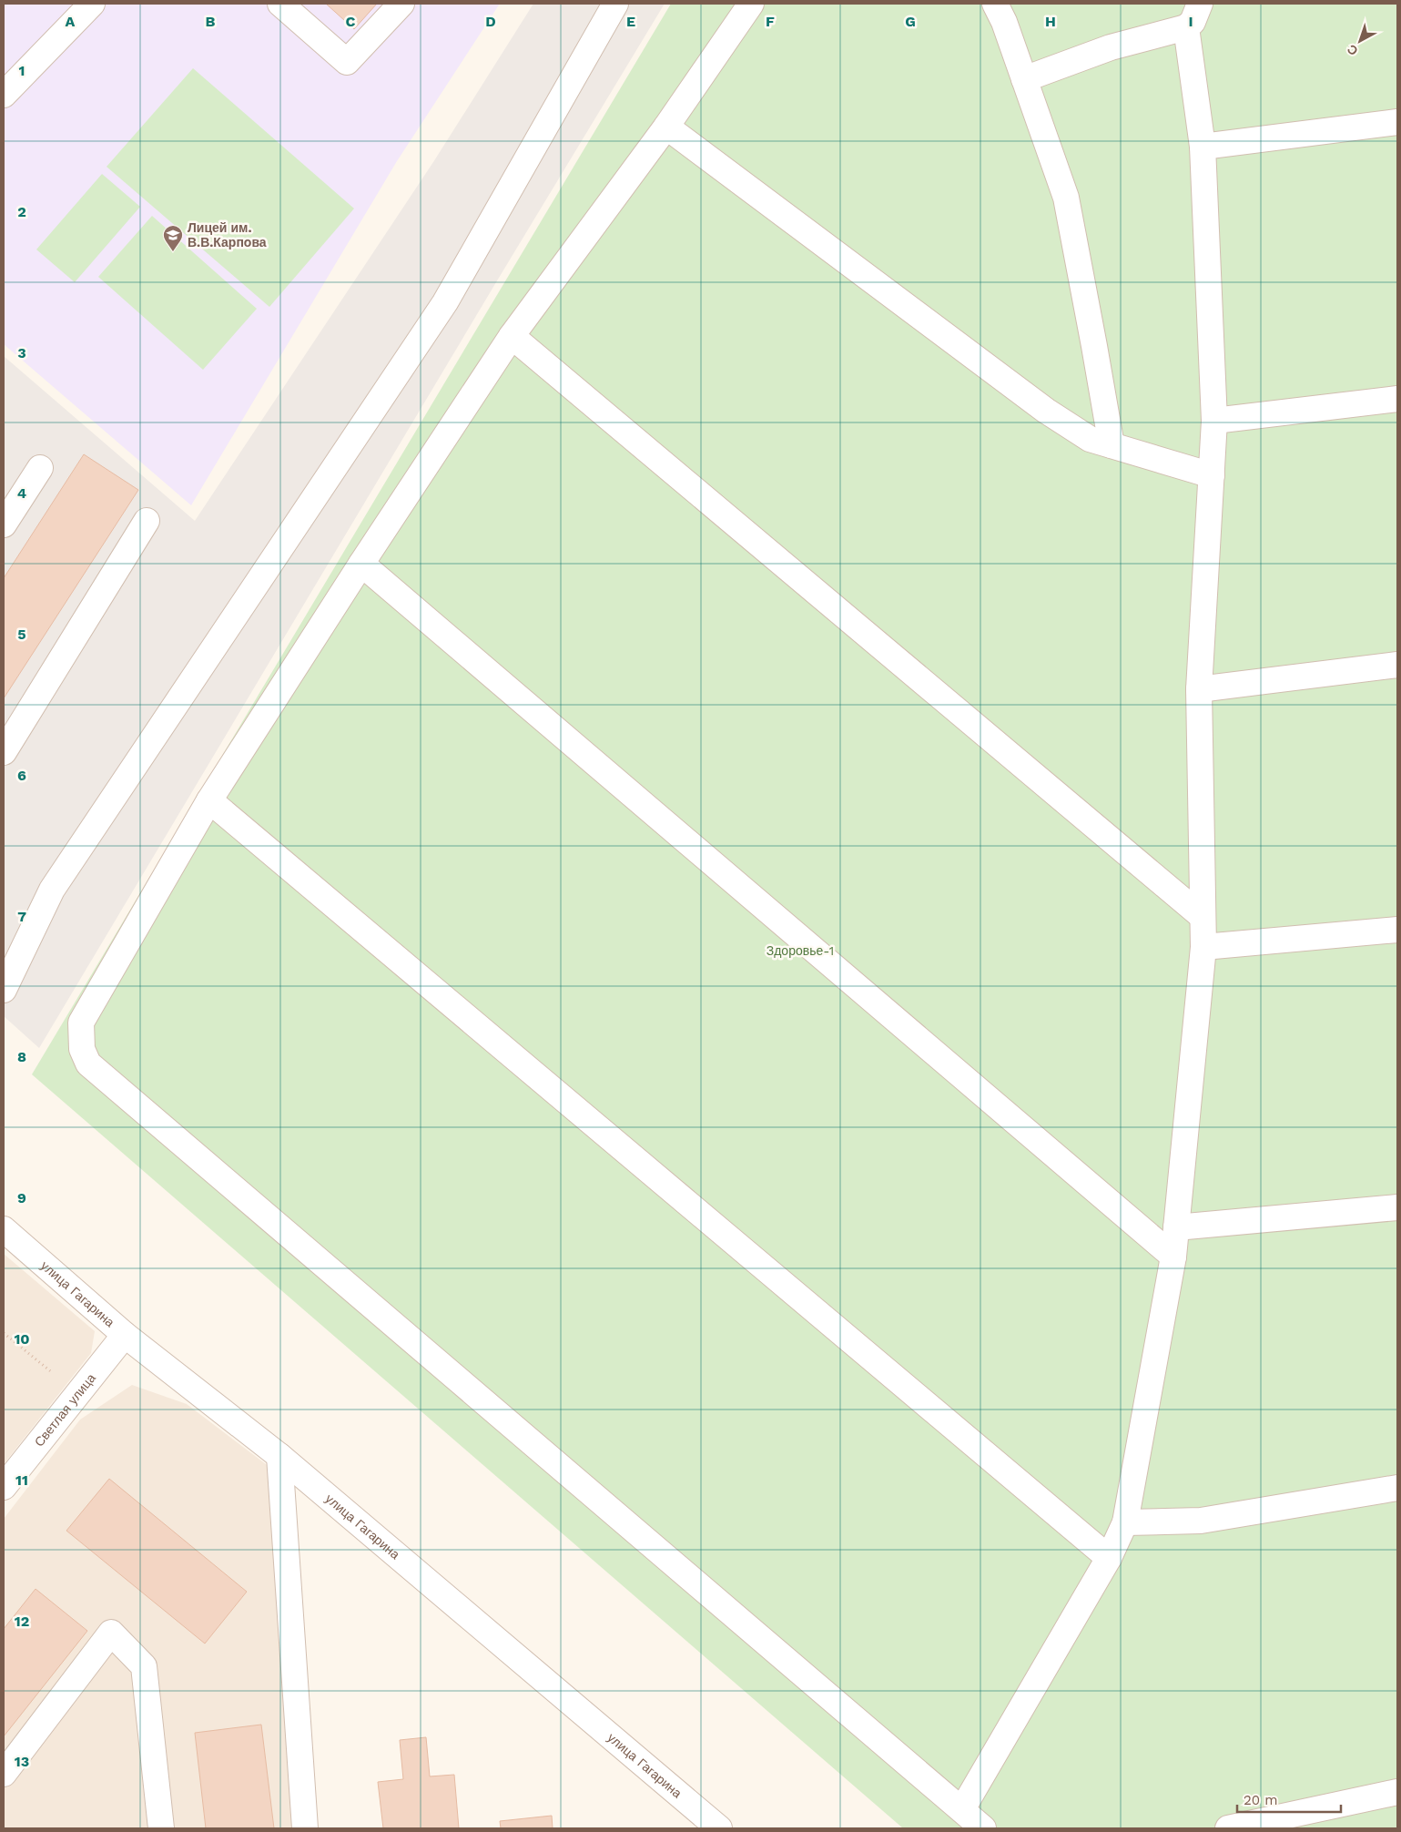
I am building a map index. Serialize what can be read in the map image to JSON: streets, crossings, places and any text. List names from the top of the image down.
{
  "streets": {
    "street": ["улица Гагарина", "Светлая улица"]
  },
  "crossings": [
    ["улица Гагарина", "Светлая улица"]
  ],
  "parks": ["Здоровье-1"],
  "places": {
    "school or university": ["Лицей им. В.В.Карпова"]
  },
  "scale_bar": "20 m",
  "north": "bottom left",
  "grid": {
    "columns": [
      "A",
      "B",
      "C",
      "D",
      "E",
      "F",
      "G",
      "H",
      "I"
    ],
    "rows": [
      "1",
      "2",
      "3",
      "4",
      "5",
      "6",
      "7",
      "8",
      "9",
      "10",
      "11",
      "12",
      "13"
    ]
  }
}
